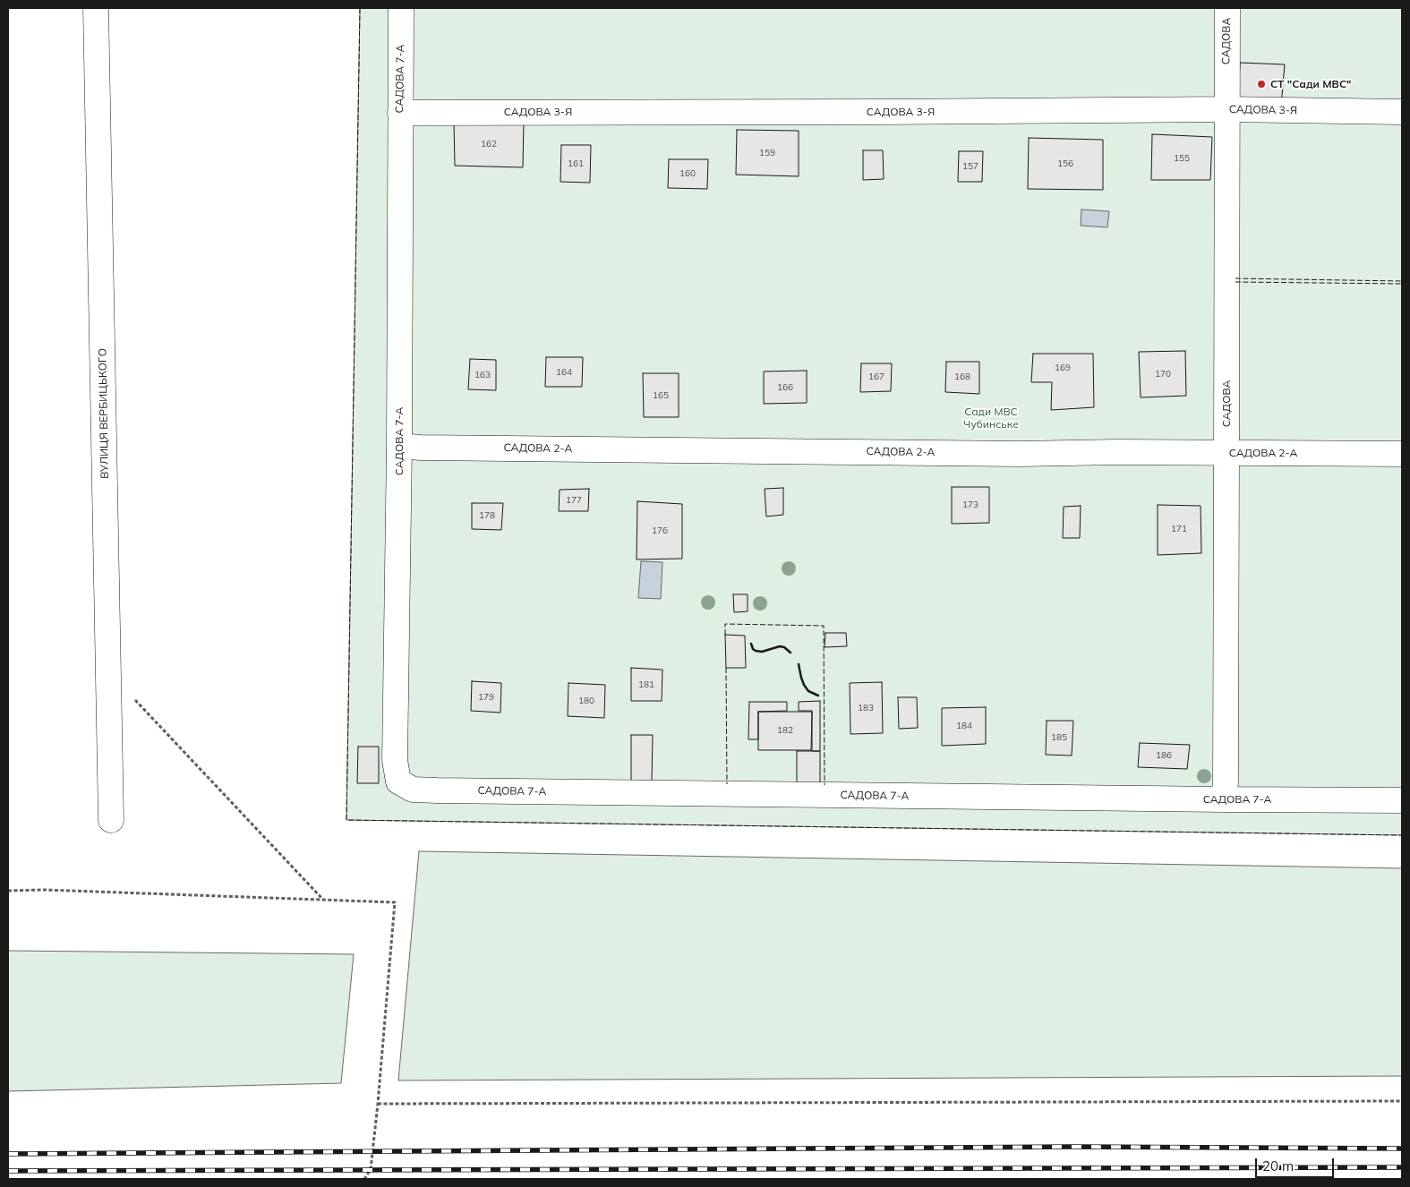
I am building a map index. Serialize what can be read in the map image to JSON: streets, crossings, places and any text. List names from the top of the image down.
{
  "streets": {
    "street": [
      "САДОВА",
      "САДОВА 7-А",
      "САДОВА 3-Я",
      "ВУЛИЦЯ ВЕРБИЦЬКОГО",
      "САДОВА 2-А"
    ]
  },
  "crossings": [
    ["САДОВА", "САДОВА 7-А"],
    ["САДОВА", "САДОВА 3-Я"],
    ["САДОВА", "САДОВА 2-А"],
    ["САДОВА 7-А", "САДОВА 3-Я"],
    ["САДОВА 7-А", "САДОВА 2-А"]
  ],
  "parks": ["Сади МВС Чубинське"],
  "places": ["СТ \"Сади МВС\""],
  "house_numbers": [
    "162",
    "159",
    "155",
    "161",
    "156",
    "157",
    "160",
    "169",
    "164",
    "170",
    "163",
    "167",
    "168",
    "166",
    "165",
    "177",
    "173",
    "178",
    "171",
    "176",
    "181",
    "179",
    "180",
    "183",
    "184",
    "182",
    "185",
    "186"
  ],
  "scale_bar": "20 m"
}
